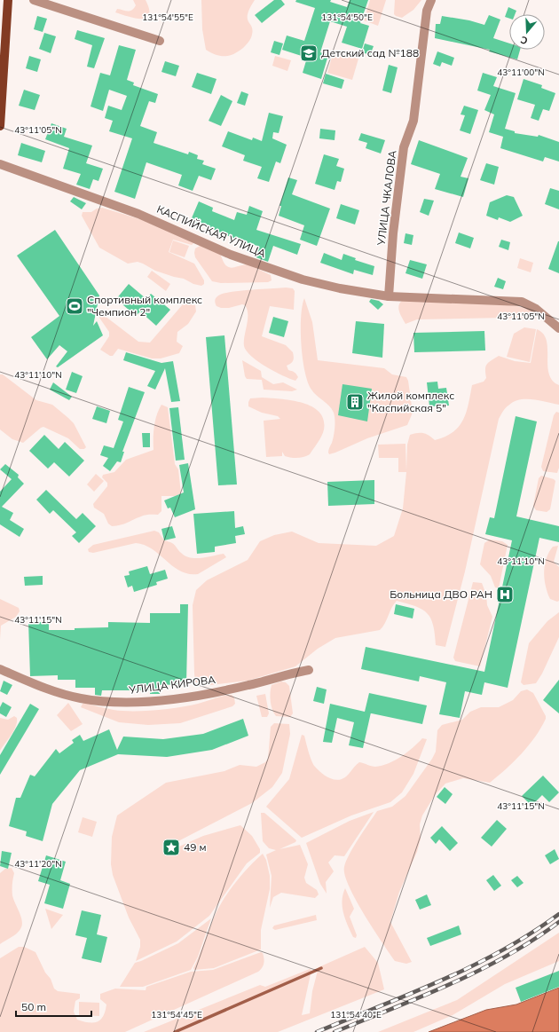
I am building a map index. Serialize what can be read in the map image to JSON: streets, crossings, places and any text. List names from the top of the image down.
{
  "streets": {
    "street": ["УЛИЦА ЧКАЛОВА", "КАСПИЙСКАЯ УЛИЦА", "УЛИЦА КИРОВА"]
  },
  "crossings": [
    ["УЛИЦА ЧКАЛОВА", "КАСПИЙСКАЯ УЛИЦА"]
  ],
  "places": {
    "school or university": ["Детский сад №188"],
    "sports": ["Спортивный комплекс \"Чемпион 2\""],
    "building": ["Жилой комплекс \"Каспийская 5\""],
    "hospital": ["Больница ДВО РАН"],
    "place": ["49 м"]
  },
  "scale_bar": "50 m",
  "north": "bottom",
  "coordinates": [
    "131°54'55\"E",
    "131°54'50\"E",
    "43°11'00\"N",
    "43°11'05\"N",
    "43°11'10\"N",
    "43°11'15\"N",
    "43°11'20\"N",
    "131°54'45\"E",
    "131°54'40\"E"
  ]
}
